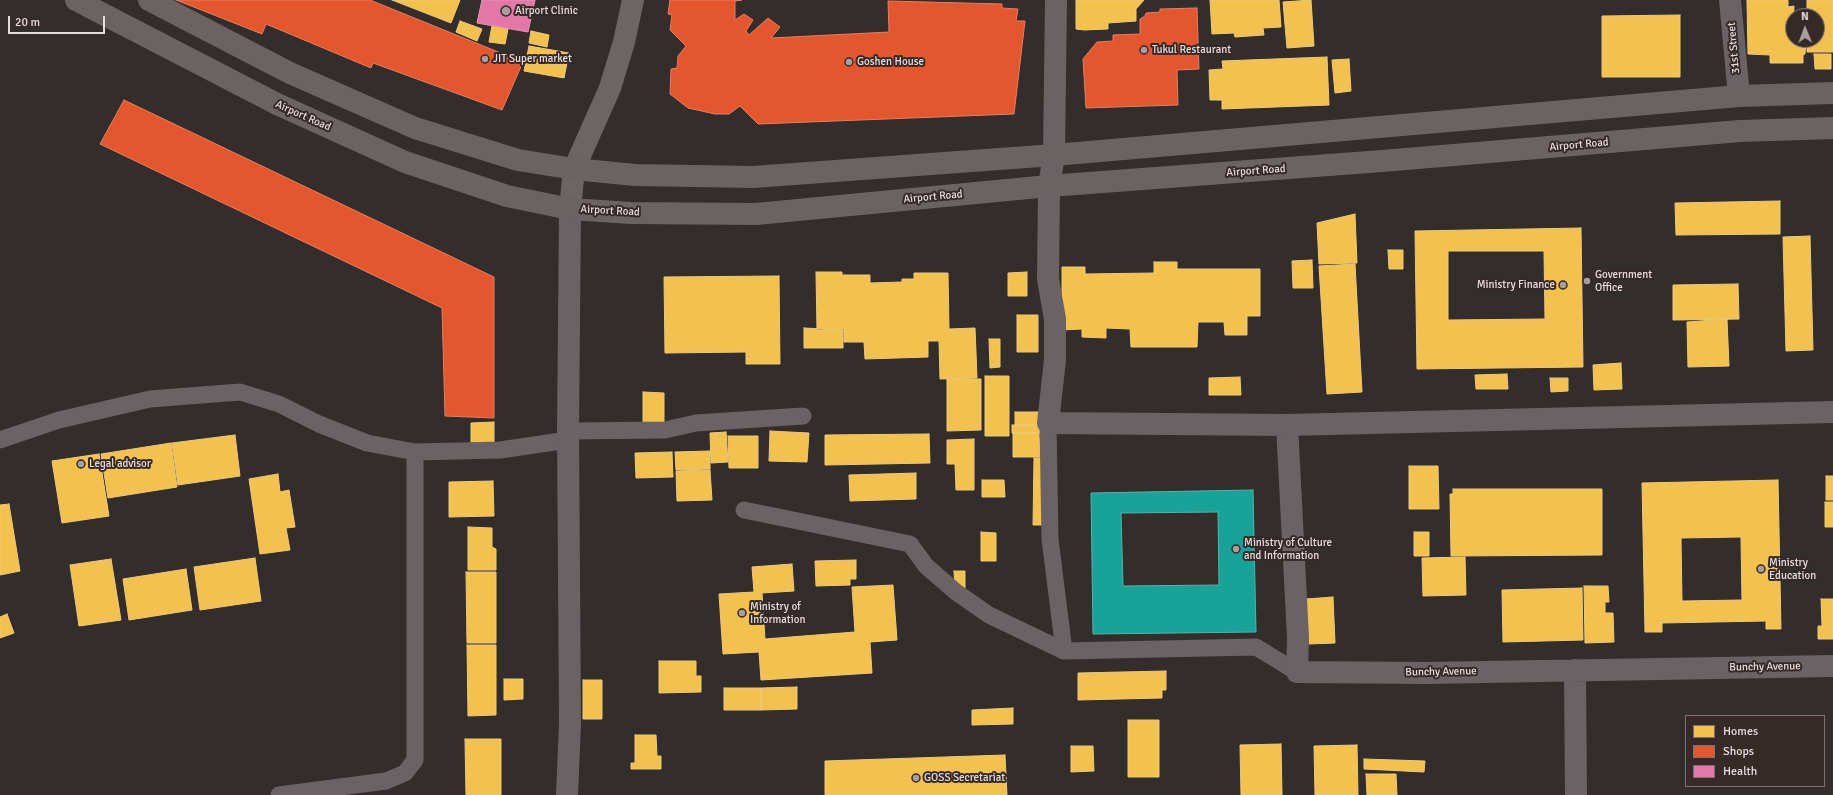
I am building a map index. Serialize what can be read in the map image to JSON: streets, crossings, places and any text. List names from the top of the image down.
{
  "streets": {
    "main road": ["Airport Road"],
    "street": ["31st Street", "Bunchy Avenue"]
  },
  "places": [
    "Airport Clinic",
    "Tukul Restaurant",
    "JIT Super market",
    "Goshen House",
    "Government Office",
    "Ministry Finance",
    "Legal advisor",
    "Ministry of Culture and Information",
    "Ministry Education",
    "Ministry of Information",
    "GOSS Secretariat"
  ],
  "legend": ["Homes", "Shops", "Health"],
  "scale_bar": "20 m",
  "north": "top"
}
